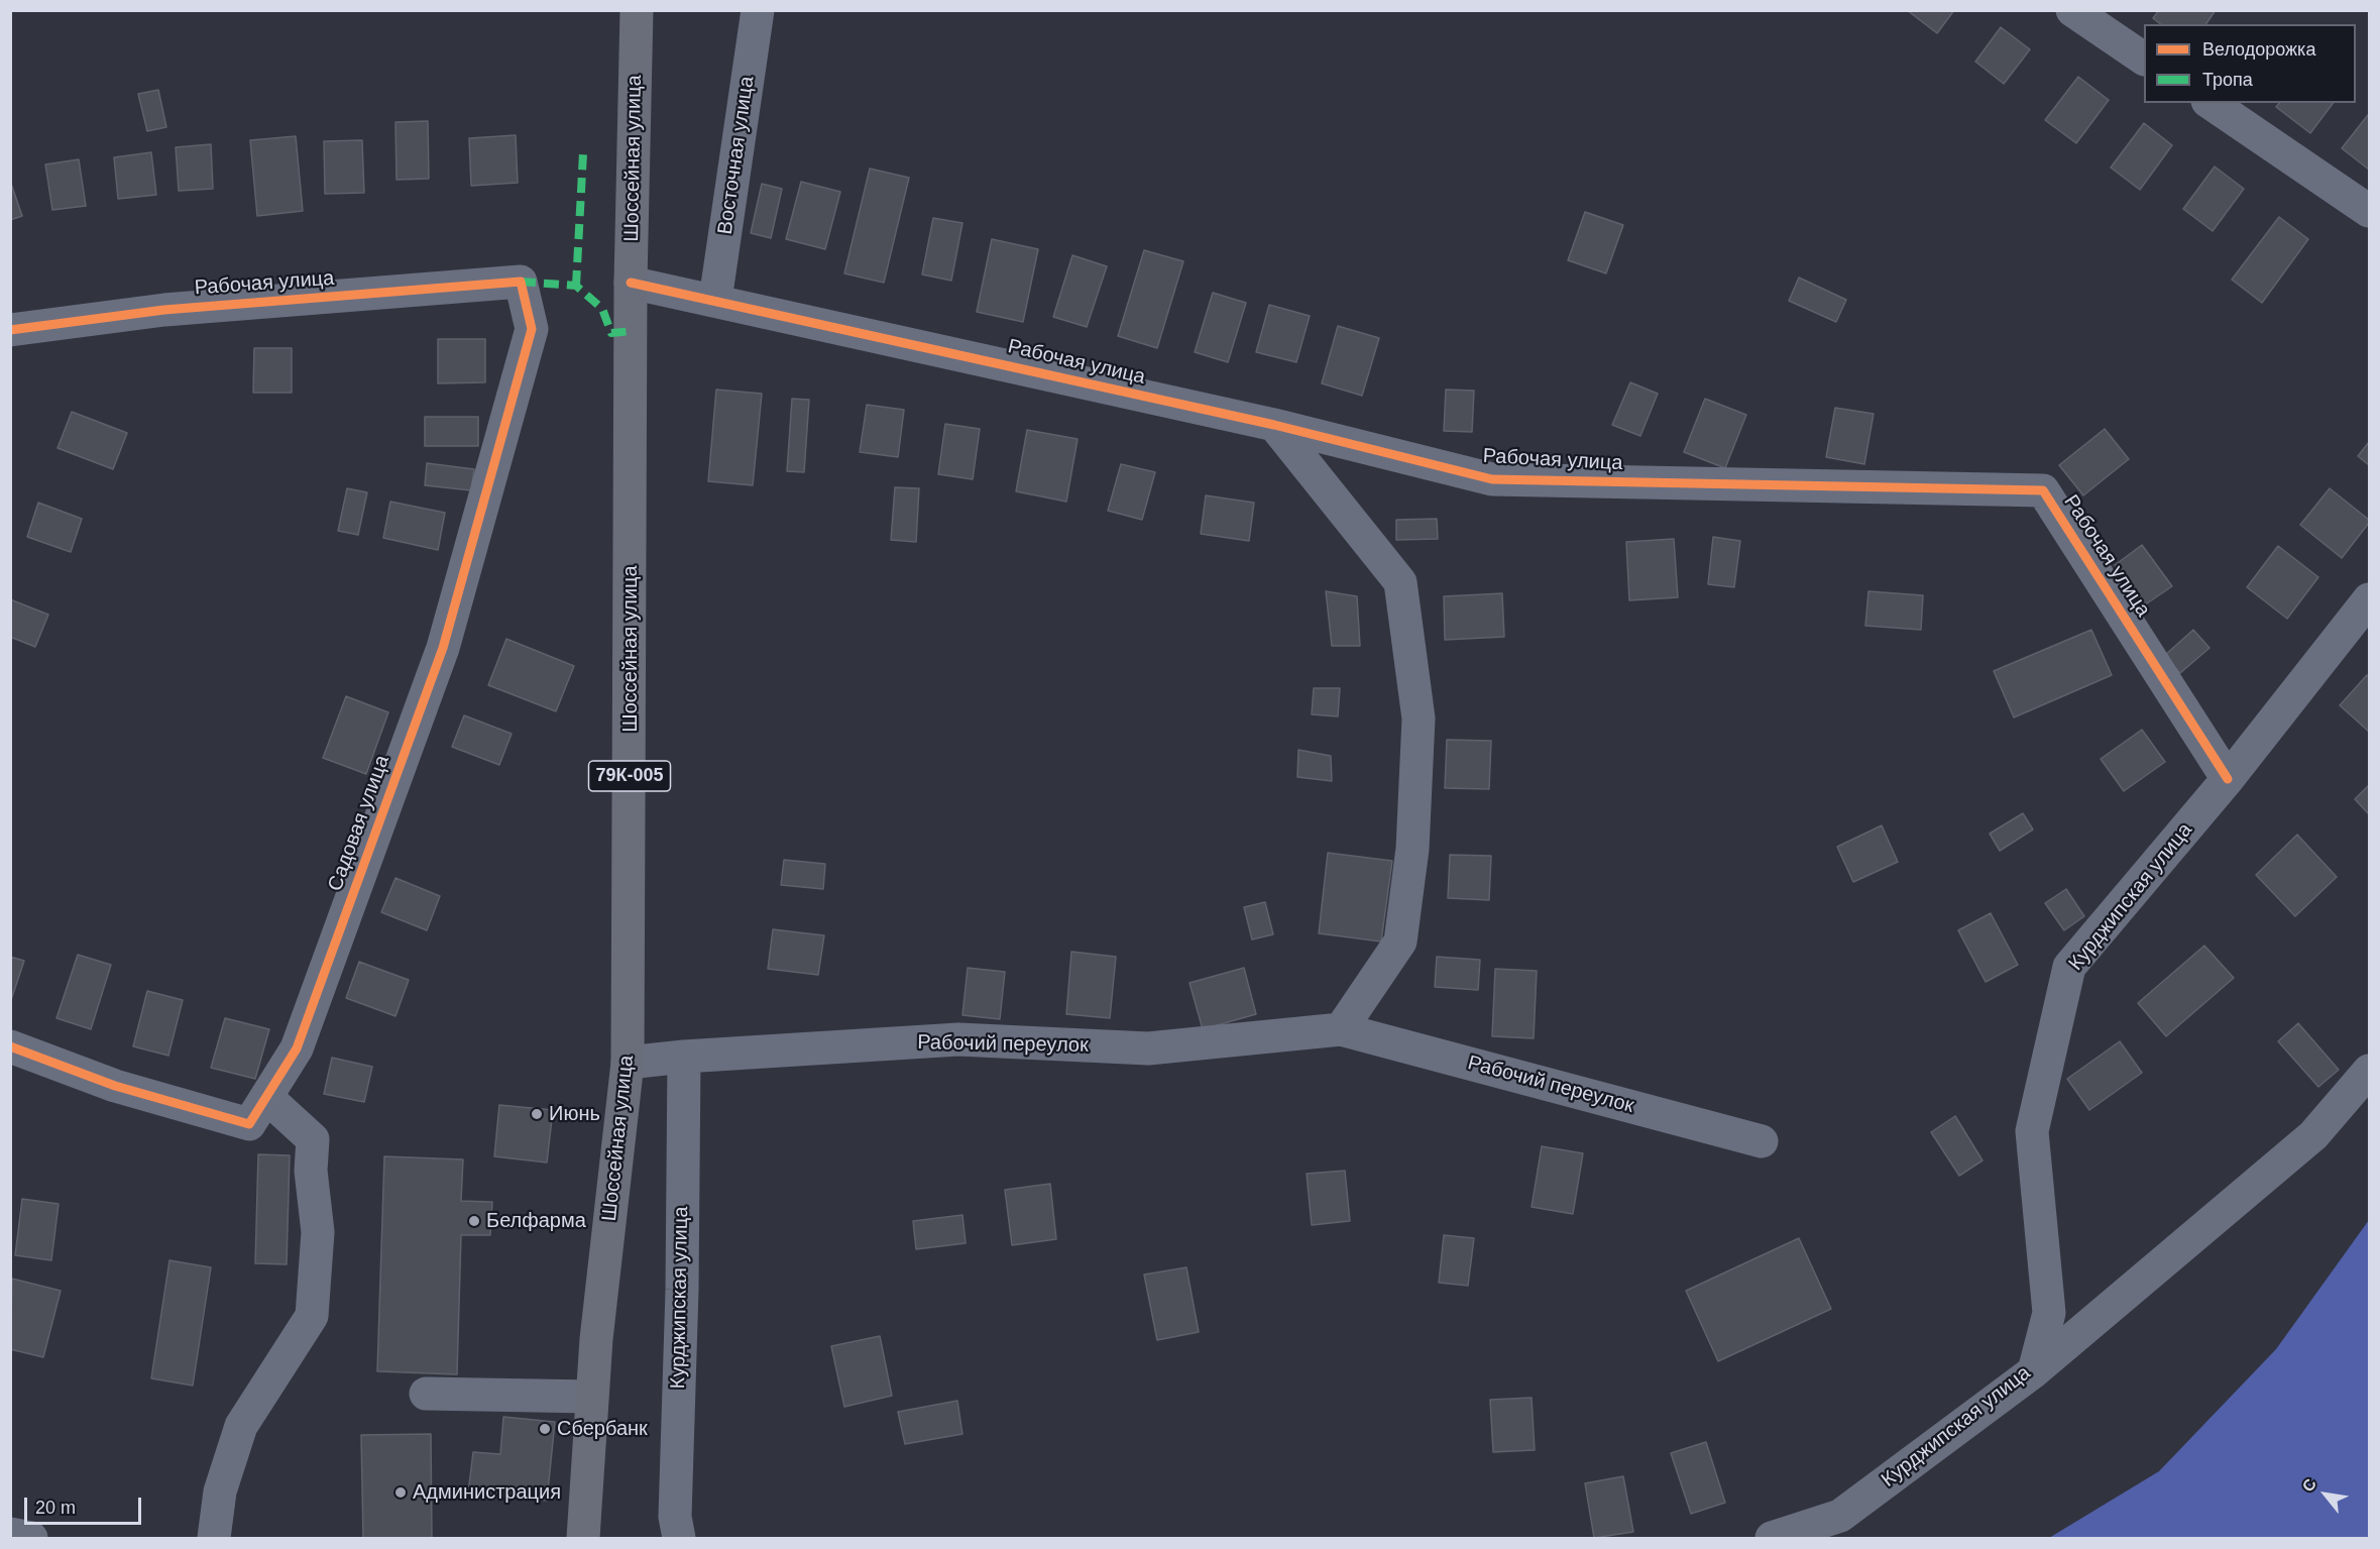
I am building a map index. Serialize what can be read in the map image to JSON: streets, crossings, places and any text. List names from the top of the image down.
{
  "streets": {
    "main road": ["Шоссейная улица", "79К-005"],
    "street": [
      "Восточная улица",
      "Рабочая улица",
      "Садовая улица",
      "Курджипская улица",
      "Рабочий переулок"
    ]
  },
  "crossings": [
    ["Восточная улица", "Рабочая улица"],
    ["Шоссейная улица", "Рабочая улица"],
    ["Шоссейная улица", "Рабочий переулок"],
    ["Рабочая улица", "Садовая улица"],
    ["Рабочая улица", "Курджипская улица"],
    ["Курджипская улица", "Рабочий переулок"]
  ],
  "places": [
    "Июнь",
    "Белфарма",
    "Сбербанк",
    "Администрация"
  ],
  "legend": ["Велодорожка", "Тропа"],
  "scale_bar": "20 m",
  "north": "top left"
}
